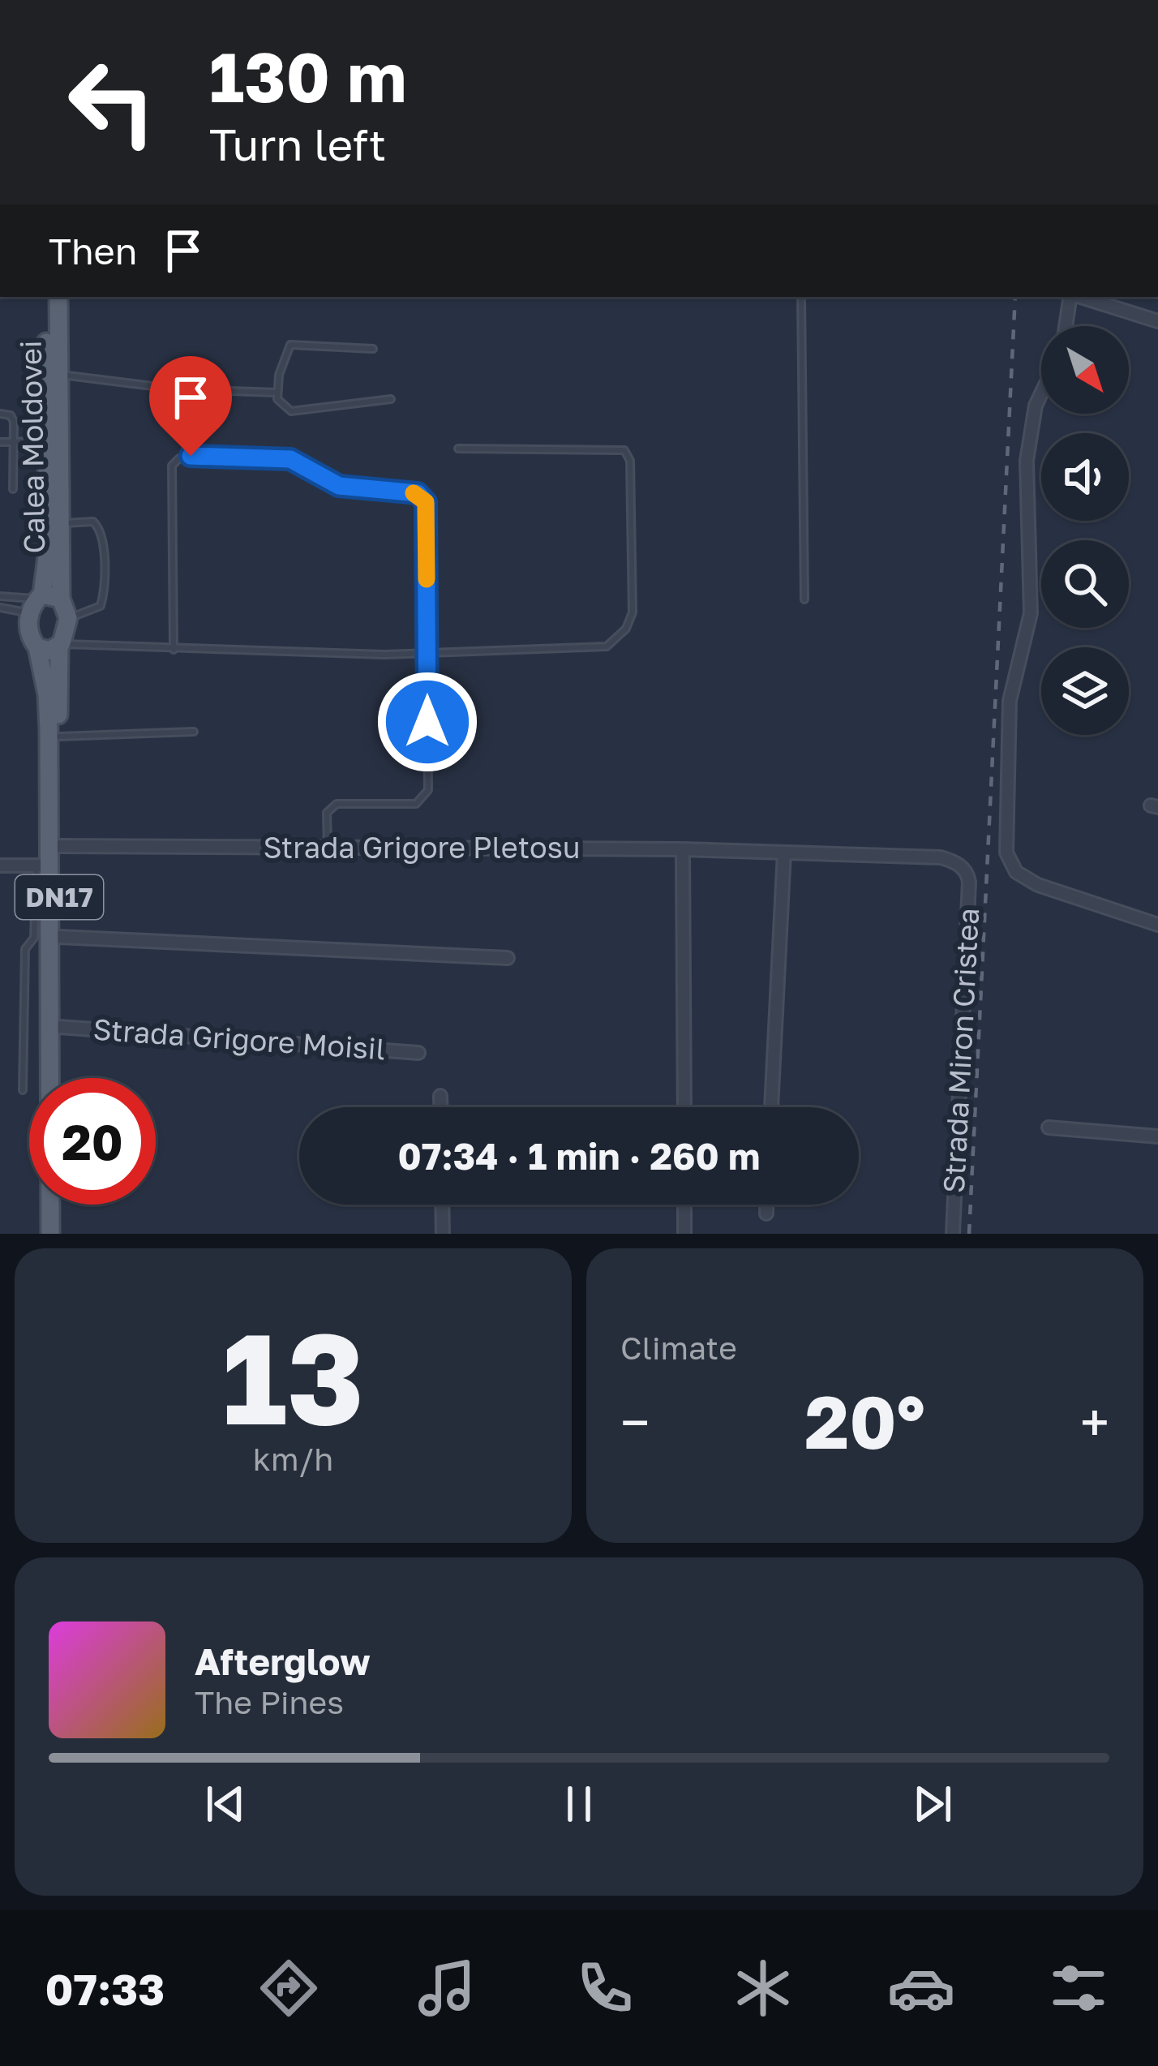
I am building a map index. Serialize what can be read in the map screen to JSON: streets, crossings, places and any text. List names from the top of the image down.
{
  "streets": {
    "main road": ["Calea Moldovei", "DN17"],
    "street": ["Strada Grigore Pletosu", "Strada Grigore Moisil", "Strada Miron Cristea"]
  },
  "crossings": [
    ["Strada Grigore Pletosu", "DN17"],
    ["Strada Grigore Pletosu", "Strada Miron Cristea"],
    ["DN17", "Strada Grigore Moisil"]
  ],
  "north": "bottom right",
  "page": {
    "turn": ["130 m", "Turn left"],
    "then": "Then",
    "limit": "20",
    "trip": "07:34 · 1 min · 260 m",
    "tile": [
      ["13", "km/h"],
      "Climate"
    ],
    "heat": ["−", "20°", "+"],
    "song": ["Afterglow", "The Pines"],
    "tabs": "07:33"
  }
}
